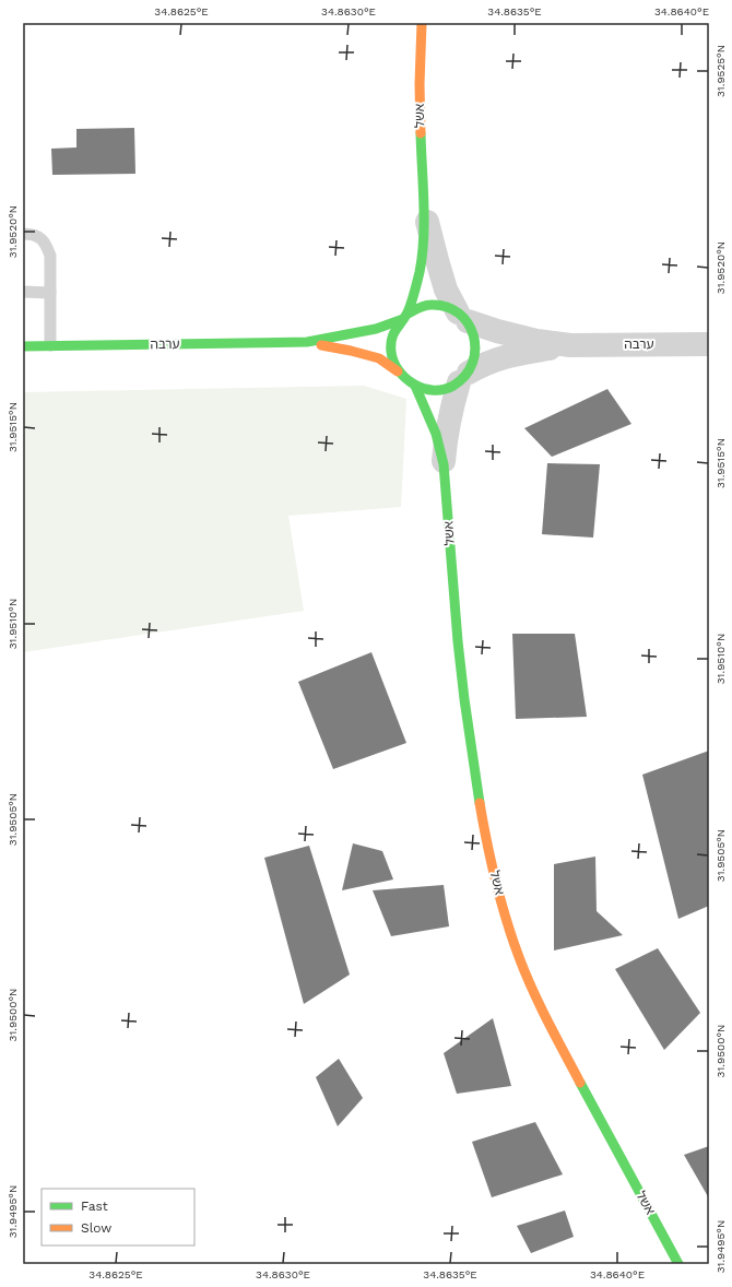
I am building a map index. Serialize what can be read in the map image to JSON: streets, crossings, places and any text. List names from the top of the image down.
{
  "streets": {
    "street": ["אשל", "ערבה"]
  },
  "crossings": [
    ["אשל", "ערבה"]
  ],
  "legend": ["Fast", "Slow"],
  "coordinates": [
    "34.8625°E",
    "34.8630°E",
    "34.8635°E",
    "34.8640°E",
    "31.9525°N",
    "31.9520°N",
    "31.9515°N",
    "31.9510°N",
    "31.9505°N",
    "31.9500°N",
    "31.9495°N"
  ]
}
